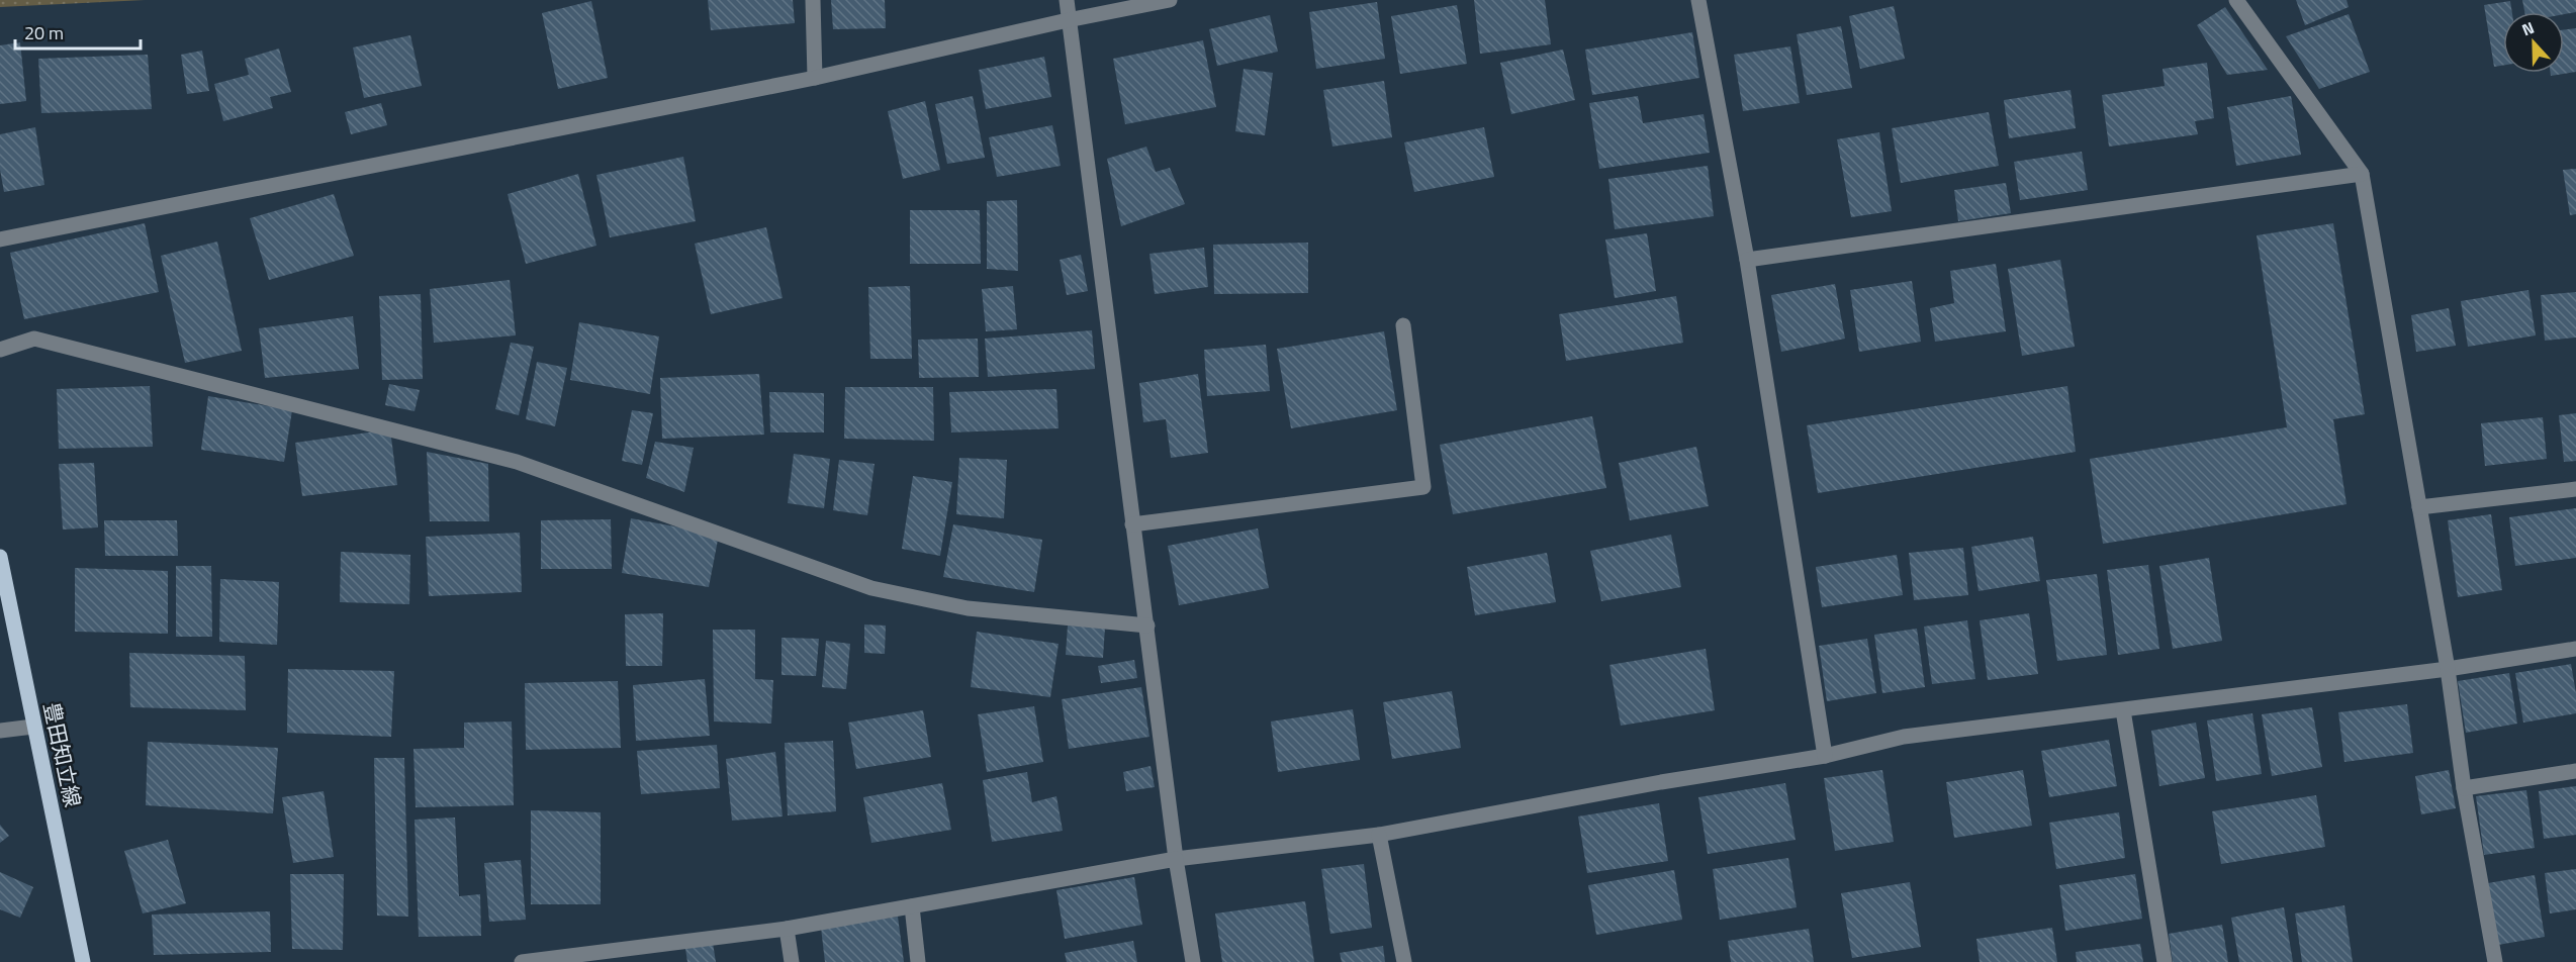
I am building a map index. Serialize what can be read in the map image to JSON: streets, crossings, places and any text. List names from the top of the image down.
{
  "streets": {
    "main road": ["豊田知立線"]
  },
  "scale_bar": "20 m",
  "north": "top"
}
